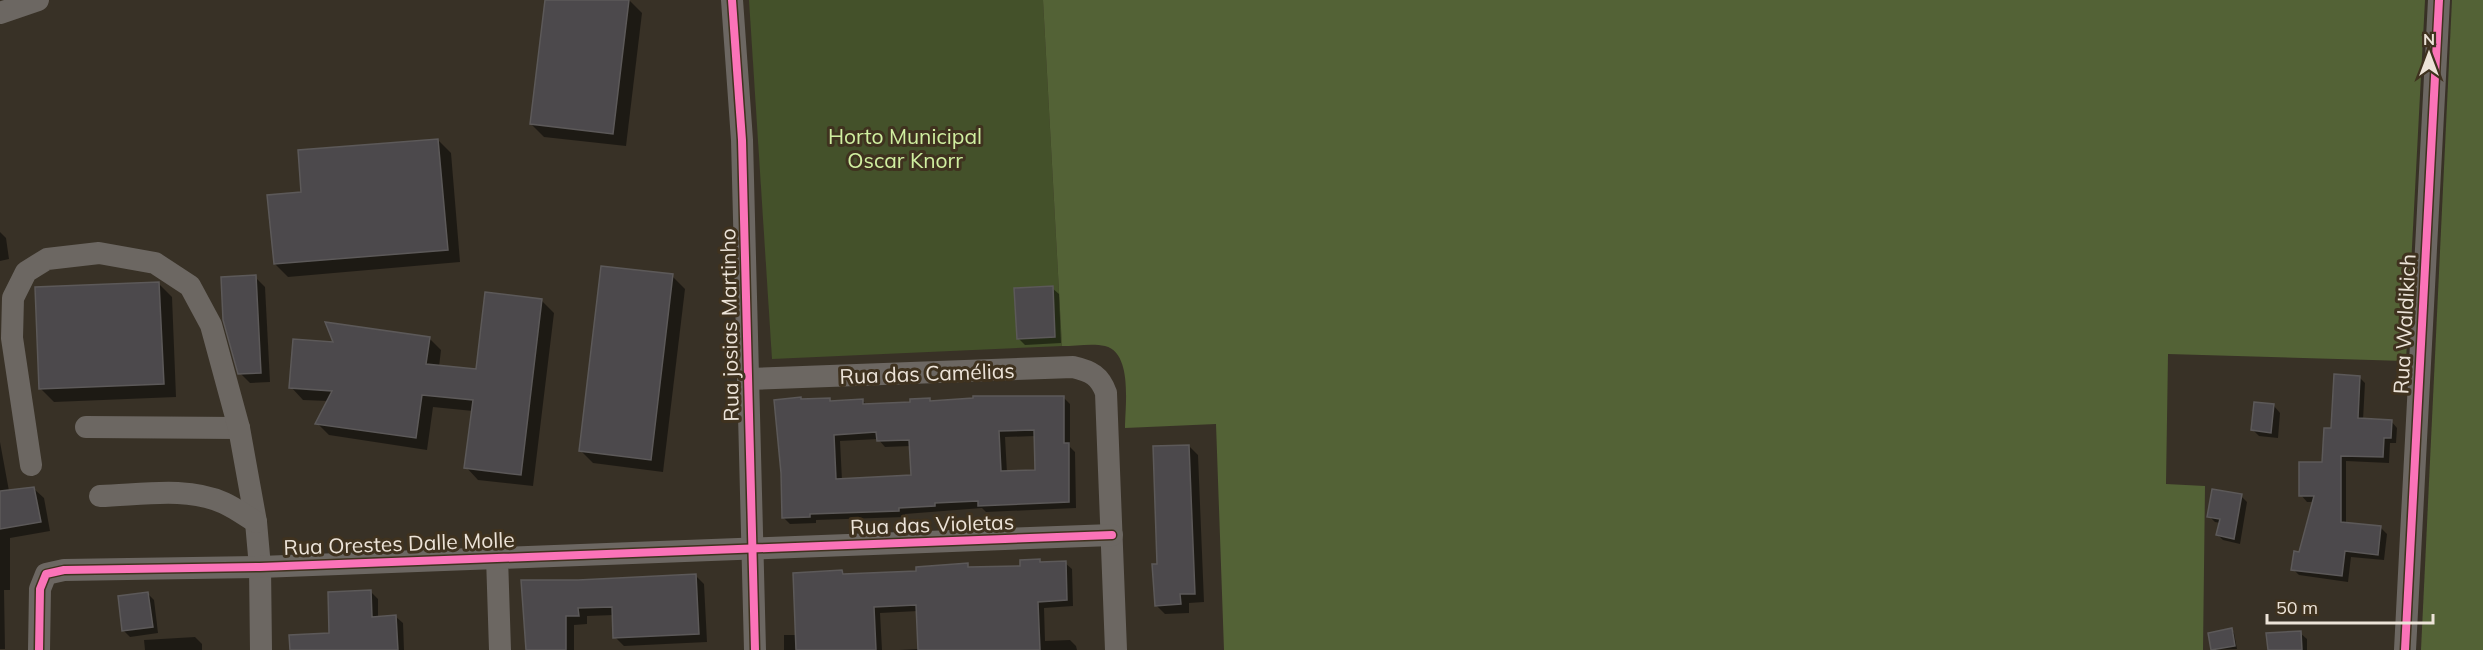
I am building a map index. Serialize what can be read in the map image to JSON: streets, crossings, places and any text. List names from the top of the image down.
{
  "streets": {
    "street": [
      "Rua Waldikich",
      "Rua josias Martinho",
      "Rua das Camélias",
      "Rua das Violetas",
      "Rua Orestes Dalle Molle"
    ]
  },
  "crossings": [
    ["Rua josias Martinho", "Rua das Camélias"],
    ["Rua josias Martinho", "Rua das Violetas"],
    ["Rua josias Martinho", "Rua Orestes Dalle Molle"],
    ["Rua das Camélias", "Rua das Violetas"],
    ["Rua das Violetas", "Rua Orestes Dalle Molle"]
  ],
  "parks": ["Horto Municipal Oscar Knorr"],
  "scale_bar": "50 m",
  "north": "top"
}
